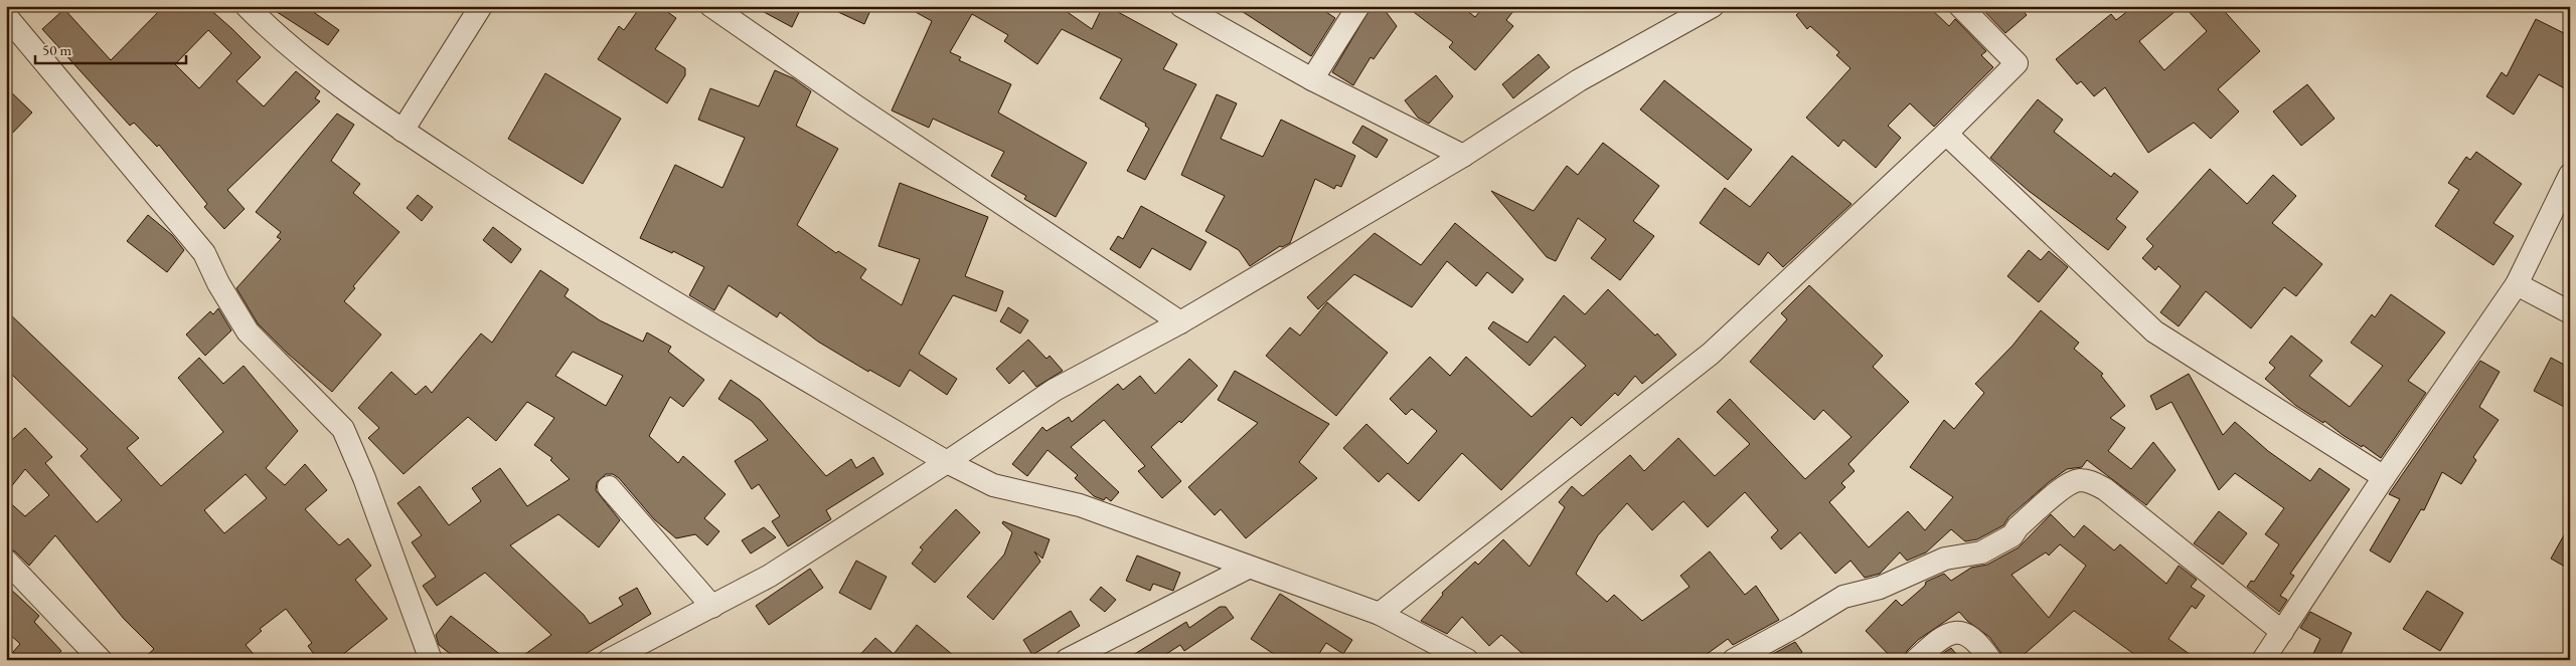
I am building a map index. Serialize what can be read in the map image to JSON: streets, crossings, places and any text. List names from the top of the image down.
{
  "scale_bar": "50 m"
}
